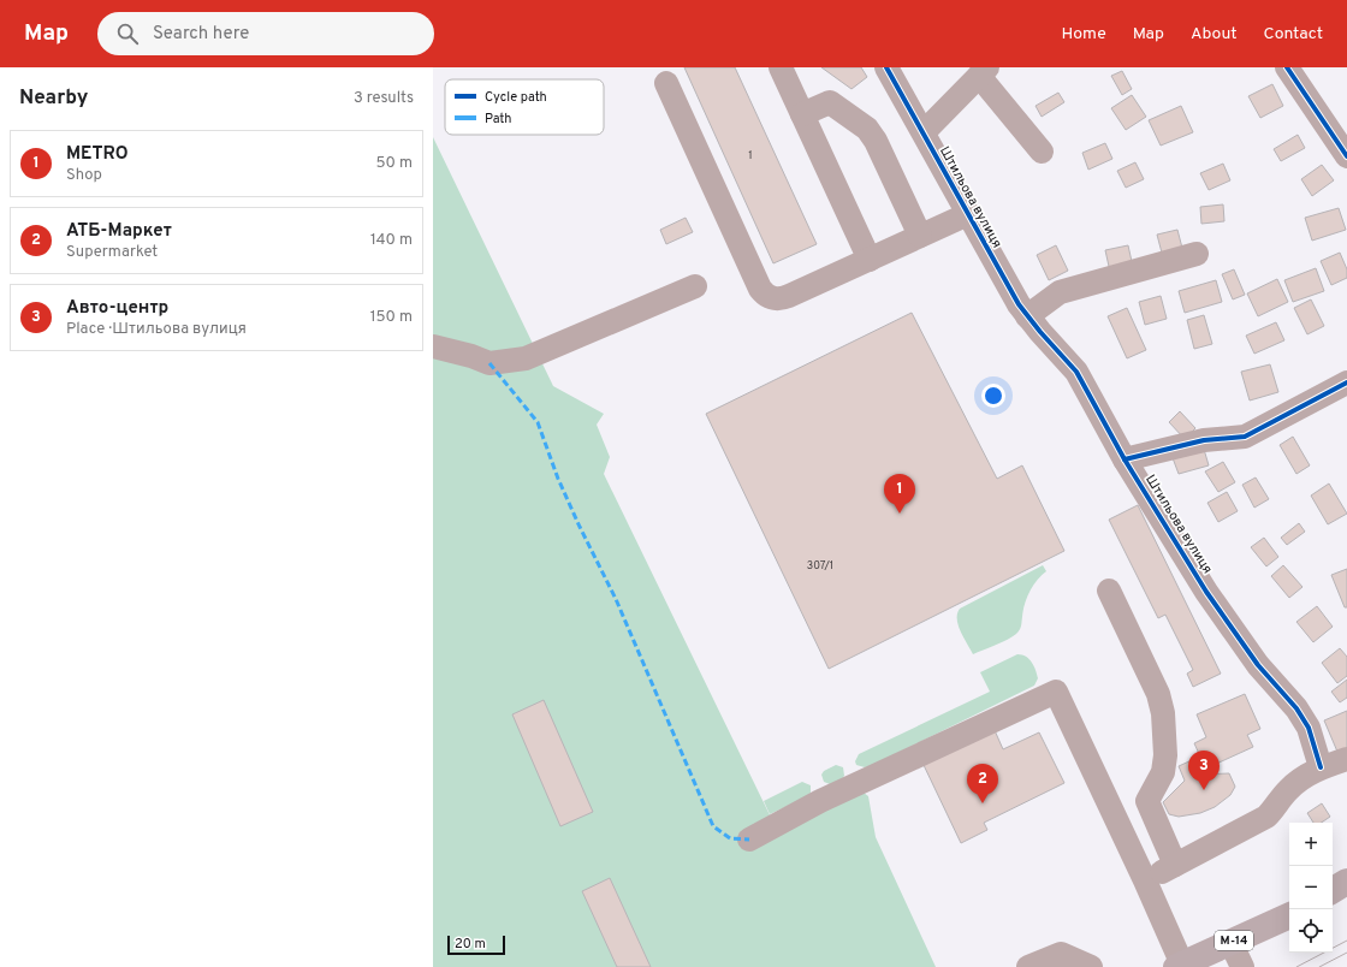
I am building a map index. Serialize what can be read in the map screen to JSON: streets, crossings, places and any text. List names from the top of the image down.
{
  "streets": {
    "main road": ["М-14"],
    "street": ["Штильова вулиця"]
  },
  "house_numbers": ["1", "307/1"],
  "legend": ["Cycle path", "Path"],
  "scale_bar": "20 m",
  "page": {
    "header": "Map",
    "search": "Search here",
    "nav": [
      "Home",
      "Map",
      "About",
      "Contact"
    ],
    "heading": ["Nearby", "3 results"],
    "list": [
      {
        "mark": "1",
        "name": "METRO",
        "note": "Shop",
        "value": "50 m"
      },
      {
        "mark": "2",
        "name": "АТБ-Маркет",
        "note": "Supermarket",
        "value": "140 m"
      },
      {
        "mark": "3",
        "name": "Авто-центр",
        "note": "Place · Штильова вулиця",
        "value": "150 m"
      }
    ],
    "pins": ["1", "3", "2"],
    "map_buttons": ["+", "−"],
    "scale": "20 m"
  }
}
